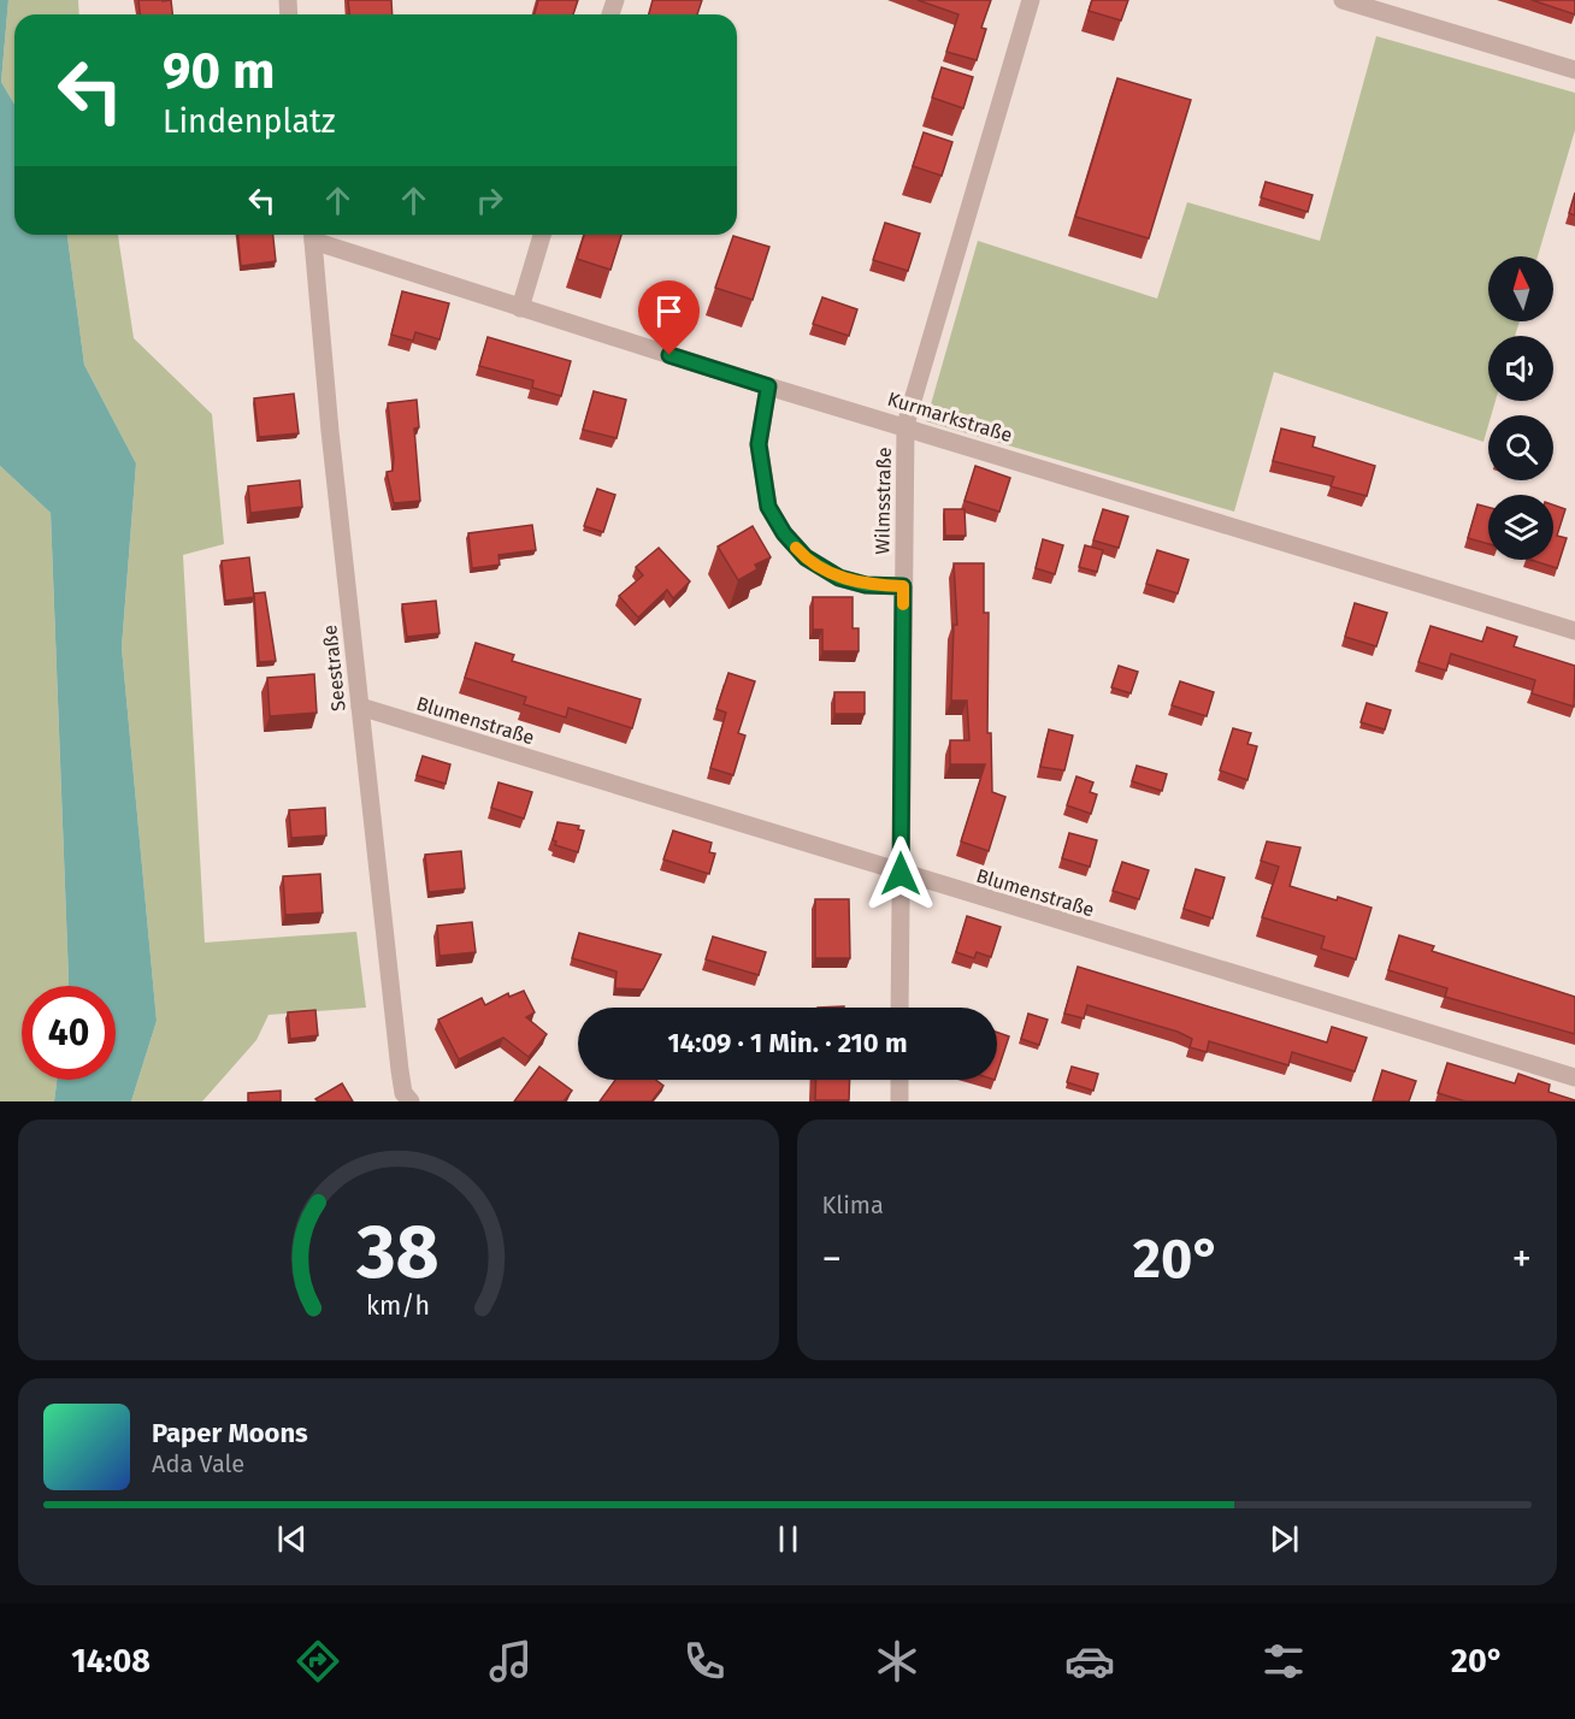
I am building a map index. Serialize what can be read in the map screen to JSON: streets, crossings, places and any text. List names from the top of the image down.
{
  "streets": {
    "street": [
      "Kurmarkstraße",
      "Wilmsstraße",
      "Seestraße",
      "Blumenstraße"
    ]
  },
  "crossings": [
    ["Kurmarkstraße", "Wilmsstraße"],
    ["Kurmarkstraße", "Seestraße"],
    ["Wilmsstraße", "Blumenstraße"],
    ["Seestraße", "Blumenstraße"]
  ],
  "north": "top",
  "page": {
    "turn": ["90 m", "Lindenplatz"],
    "limit": "40",
    "trip": "14:09 · 1 Min. · 210 m",
    "tile": "Klima",
    "heat": ["−", "20°", "+"],
    "song": ["Paper Moons", "Ada Vale"],
    "tabs": ["14:08", "20°"],
    "gauge": ["38", "km/h"]
  }
}
